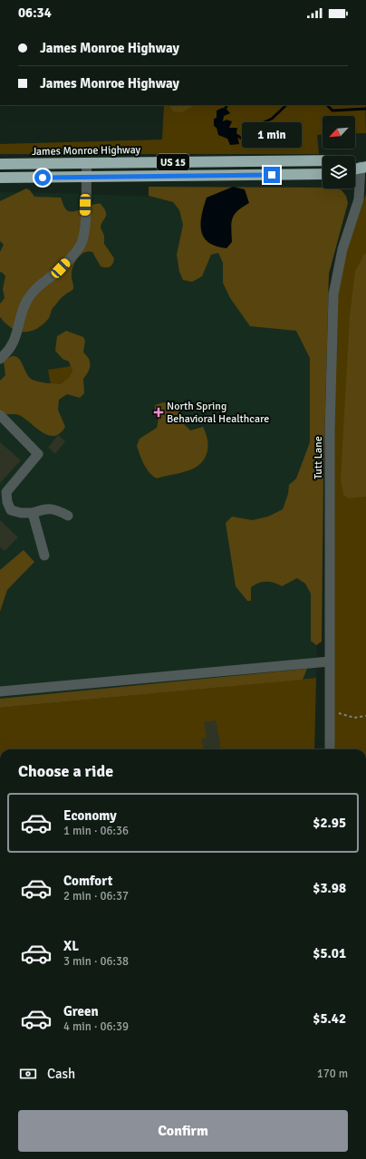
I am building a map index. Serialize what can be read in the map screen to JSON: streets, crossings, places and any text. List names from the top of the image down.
{
  "streets": {
    "highway": ["James Monroe Highway", "US 15"],
    "street": ["Tutt Lane"]
  },
  "places": {
    "health": ["North Spring Behavioral Healthcare"]
  },
  "north": "bottom left",
  "page": {
    "status": "06:34",
    "banner": ["James Monroe Highway", "James Monroe Highway"],
    "bubble": "1 min",
    "heading": "Choose a ride",
    "list": [
      {
        "name": "Economy",
        "note": "1 min · 06:36",
        "value": "$2.95"
      },
      {
        "name": "Comfort",
        "note": "2 min · 06:37",
        "value": "$3.98"
      },
      {
        "name": "XL",
        "note": "3 min · 06:38",
        "value": "$5.01"
      },
      {
        "name": "Green",
        "note": "4 min · 06:39",
        "value": "$5.42"
      }
    ],
    "pay": ["Cash", "170 m"],
    "buttons": "Confirm"
  }
}
